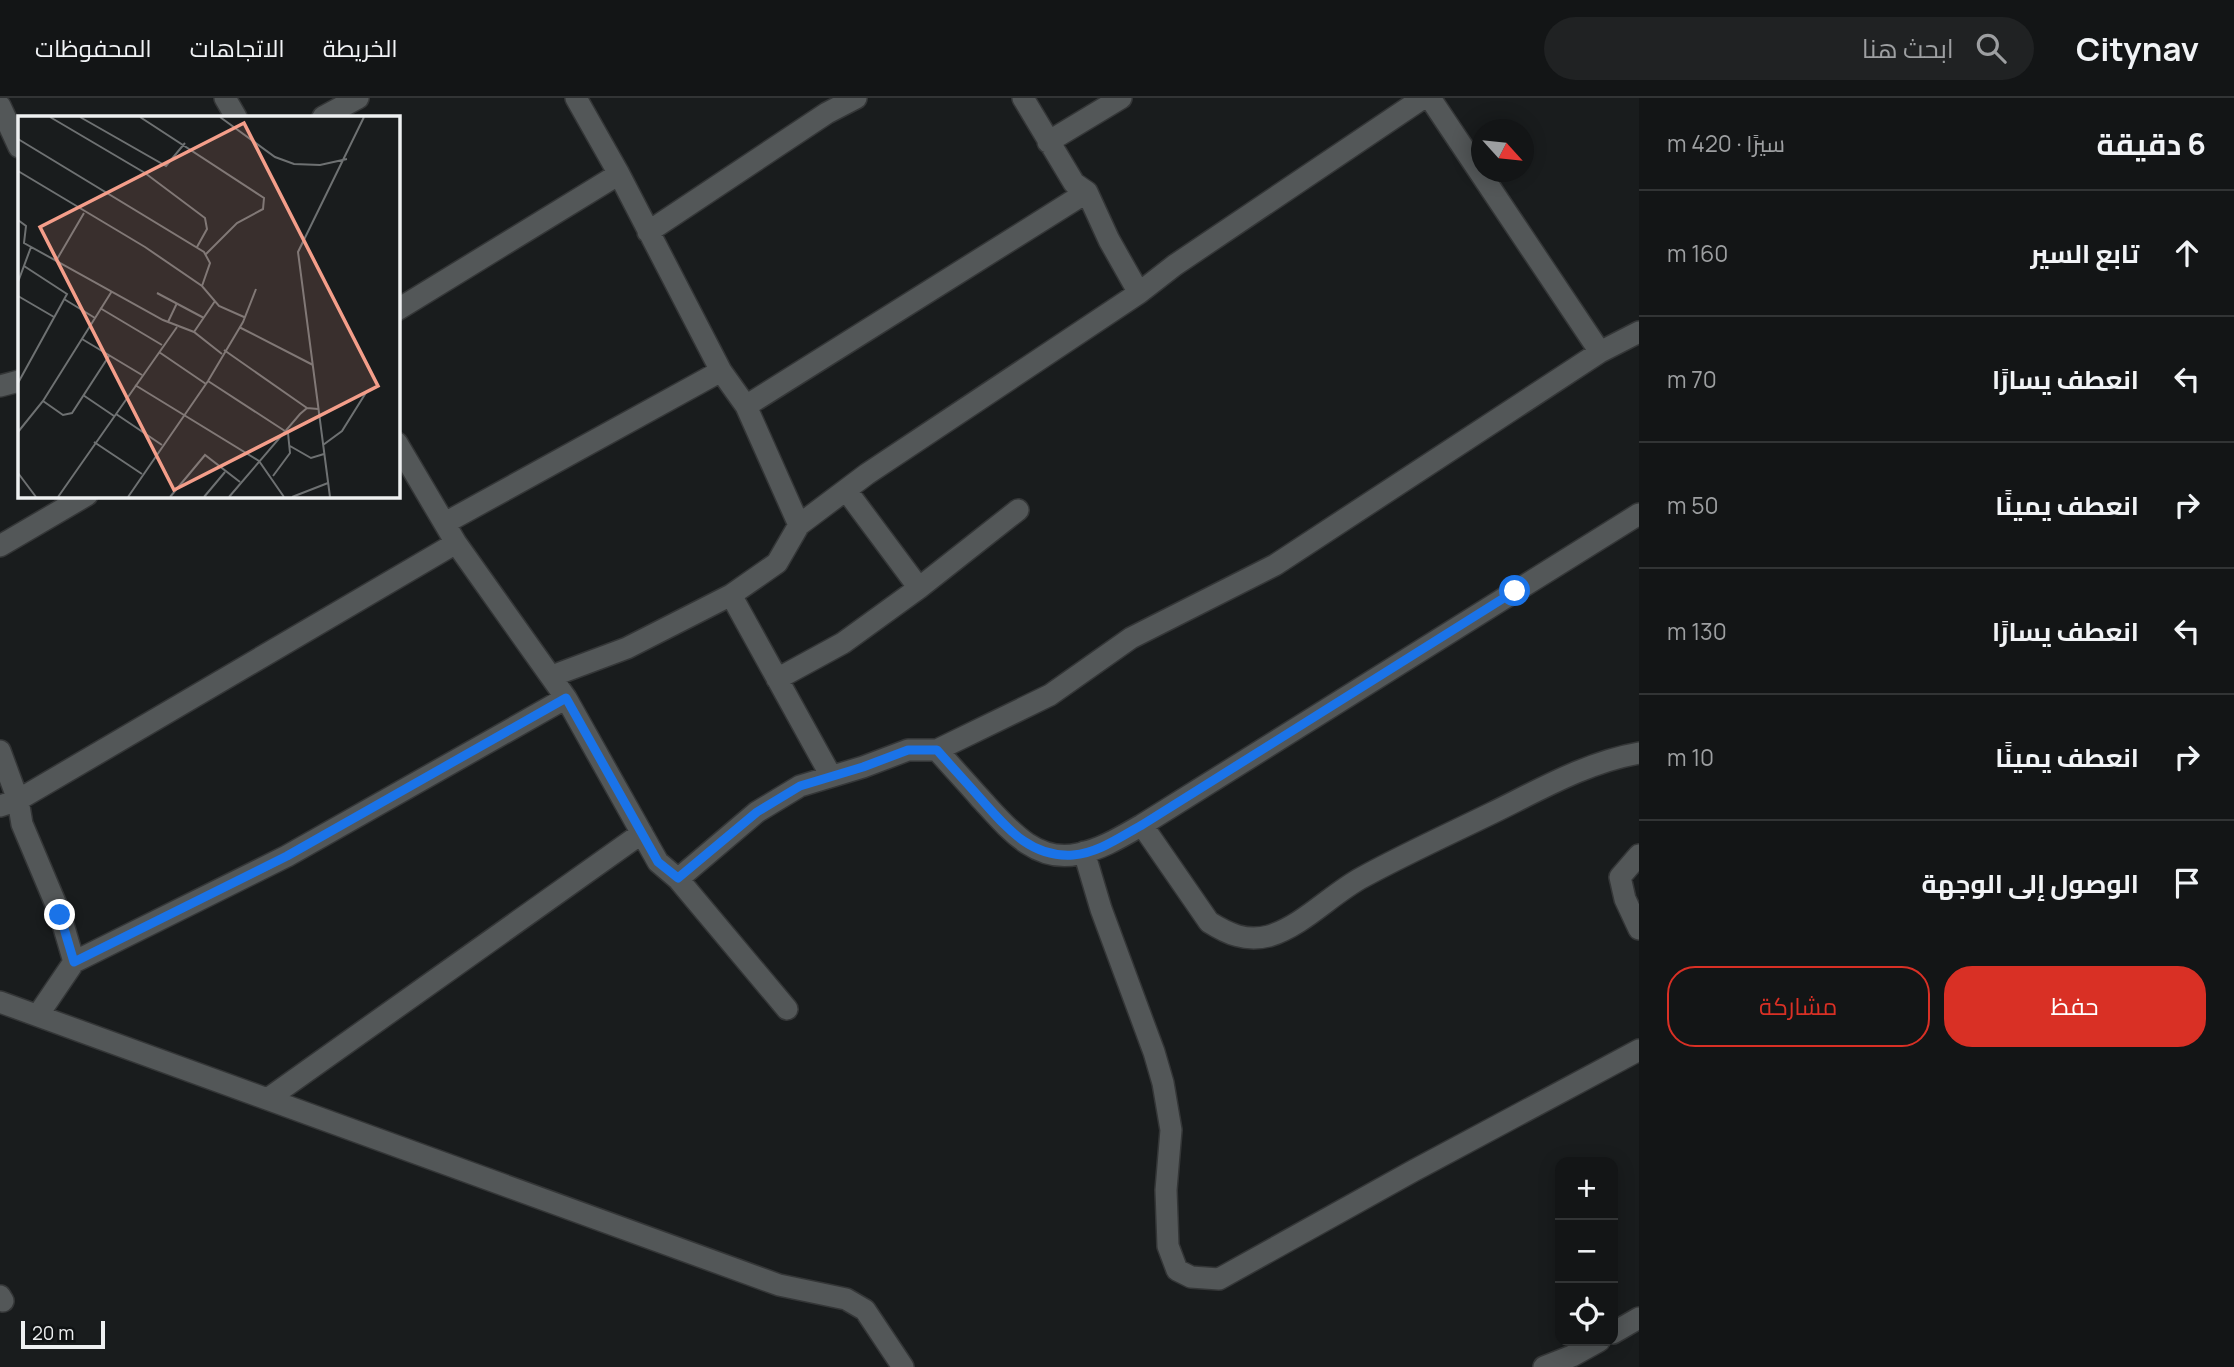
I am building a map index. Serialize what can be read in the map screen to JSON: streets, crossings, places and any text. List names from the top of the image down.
{
  "scale_bar": "20 m",
  "north": "bottom right",
  "page": {
    "header": "Citynav",
    "search": "ابحث هنا",
    "nav": ["الخريطة", "الاتجاهات", "المحفوظات"],
    "heading": ["6 دقيقة", "سيرًا · 420 m"],
    "list": [
      ["تابع السير", "160 m"],
      ["انعطف يسارًا", "70 m"],
      ["انعطف يمينًا", "50 m"],
      ["انعطف يسارًا", "130 m"],
      ["انعطف يمينًا", "10 m"],
      "الوصول إلى الوجهة"
    ],
    "buttons": ["حفظ", "مشاركة"],
    "map_buttons": ["+", "−"],
    "scale": "20 m"
  }
}
